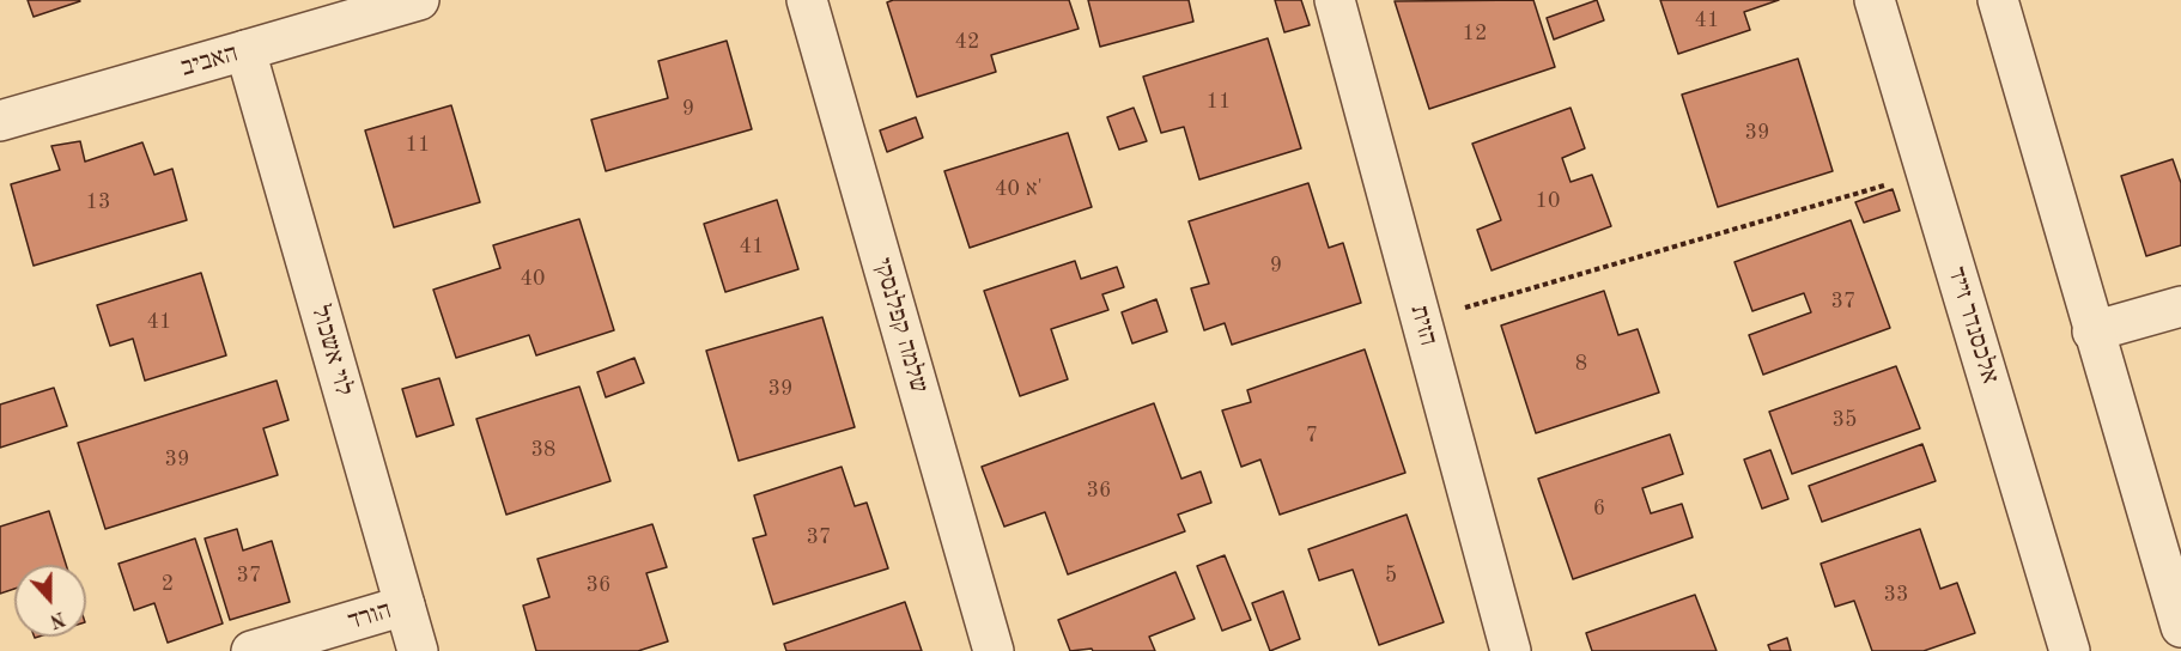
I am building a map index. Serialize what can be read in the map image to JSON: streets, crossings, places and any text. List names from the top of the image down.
{
  "streets": {
    "street": [
      "האביב",
      "שלמה קפלנסקי",
      "הזית",
      "אלכסנדר זייד",
      "לוי אשכול",
      "הורד"
    ]
  },
  "crossings": [
    ["האביב", "לוי אשכול"],
    ["לוי אשכול", "הורד"]
  ],
  "house_numbers": [
    "41",
    "12",
    "42",
    "11",
    "9",
    "39",
    "11",
    "40 א'",
    "10",
    "13",
    "41",
    "9",
    "40",
    "37",
    "41",
    "8",
    "39",
    "35",
    "7",
    "38",
    "39",
    "36",
    "6",
    "37",
    "37",
    "5",
    "2",
    "36",
    "33"
  ],
  "north": "bottom"
}
